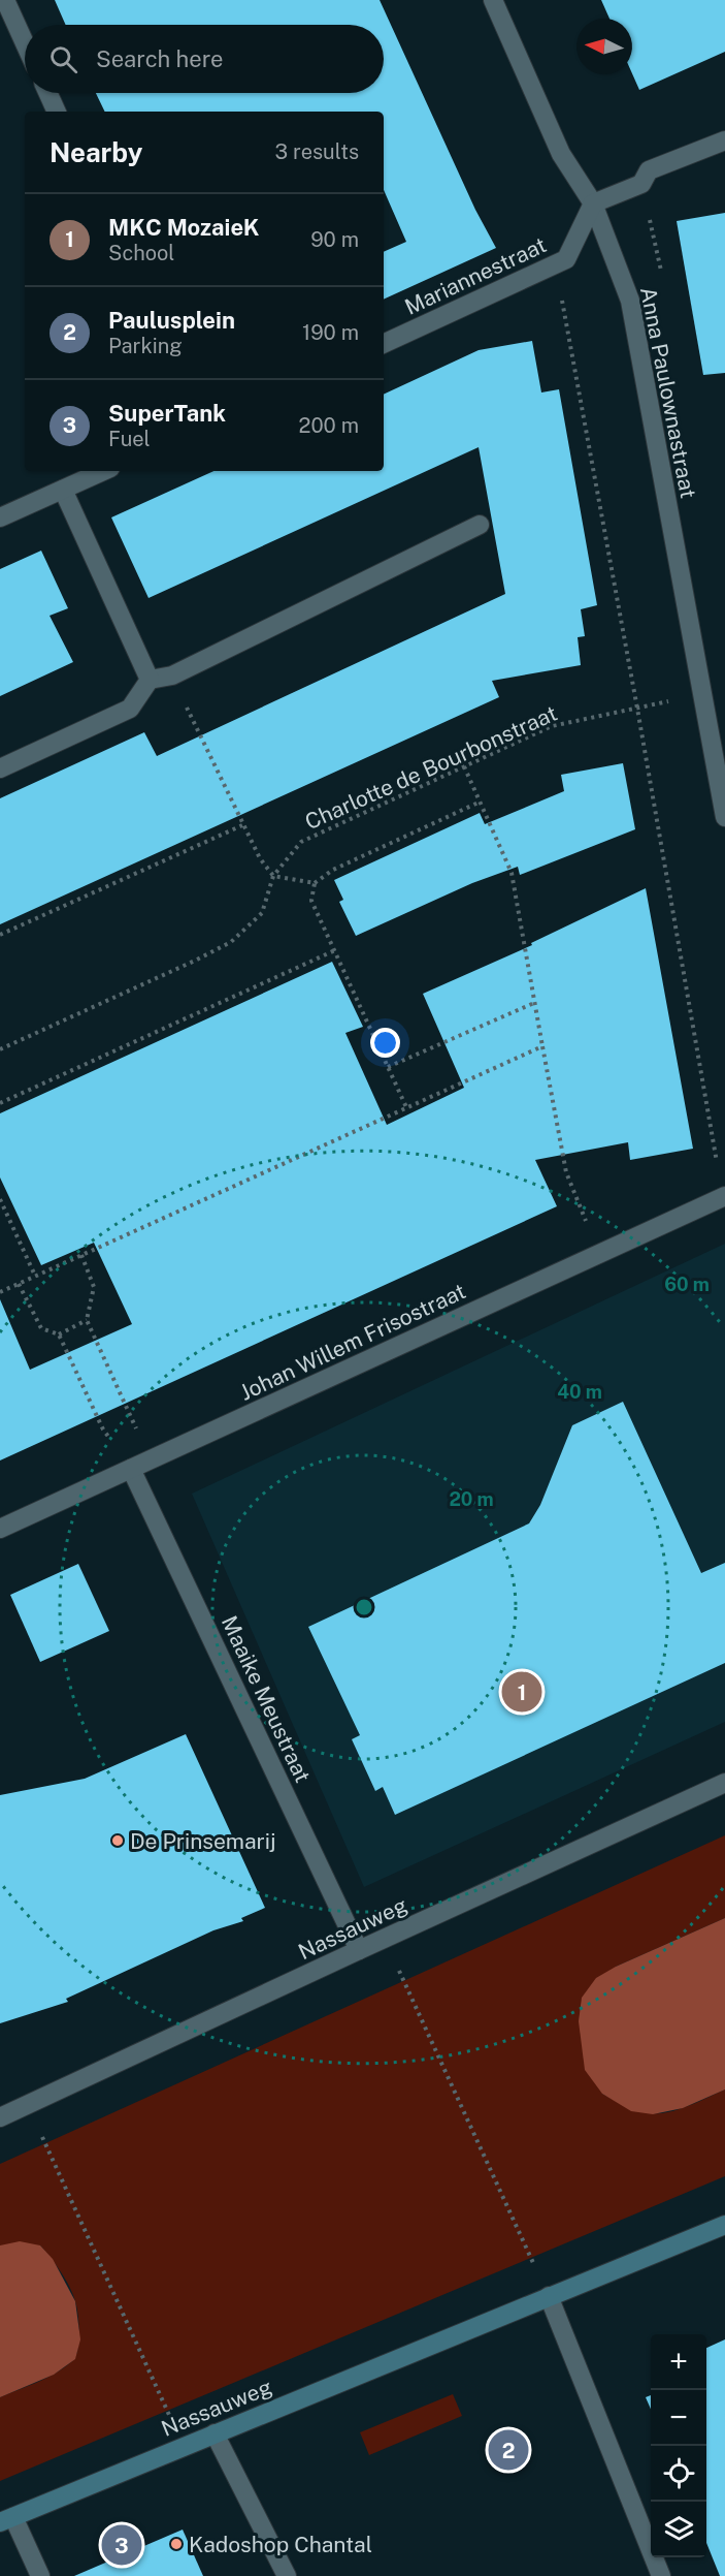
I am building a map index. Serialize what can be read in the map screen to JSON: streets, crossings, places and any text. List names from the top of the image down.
{
  "streets": {
    "street": [
      "Mariannestraat",
      "Anna Paulownastraat",
      "Johan Willem Frisostraat",
      "Maaike Meustraat",
      "Nassauweg"
    ],
    "path": ["Charlotte de Bourbonstraat"]
  },
  "crossings": [
    ["Mariannestraat", "Anna Paulownastraat"],
    ["Anna Paulownastraat", "Charlotte de Bourbonstraat"],
    ["Johan Willem Frisostraat", "Maaike Meustraat"],
    ["Maaike Meustraat", "Nassauweg"]
  ],
  "places": ["De Prinsemarij", "Kadoshop Chantal"],
  "north": "left",
  "page": {
    "search": "Search here",
    "heading": ["Nearby", "3 results"],
    "list": [
      {
        "mark": "1",
        "name": "MKC MozaieK",
        "note": "School",
        "value": "90 m"
      },
      {
        "mark": "2",
        "name": "Paulusplein",
        "note": "Parking",
        "value": "190 m"
      },
      {
        "mark": "3",
        "name": "SuperTank",
        "note": "Fuel",
        "value": "200 m"
      }
    ],
    "pins": ["1", "2", "3"],
    "map_buttons": ["+", "−"]
  },
  "rings": ["60 m", "40 m", "20 m"]
}
